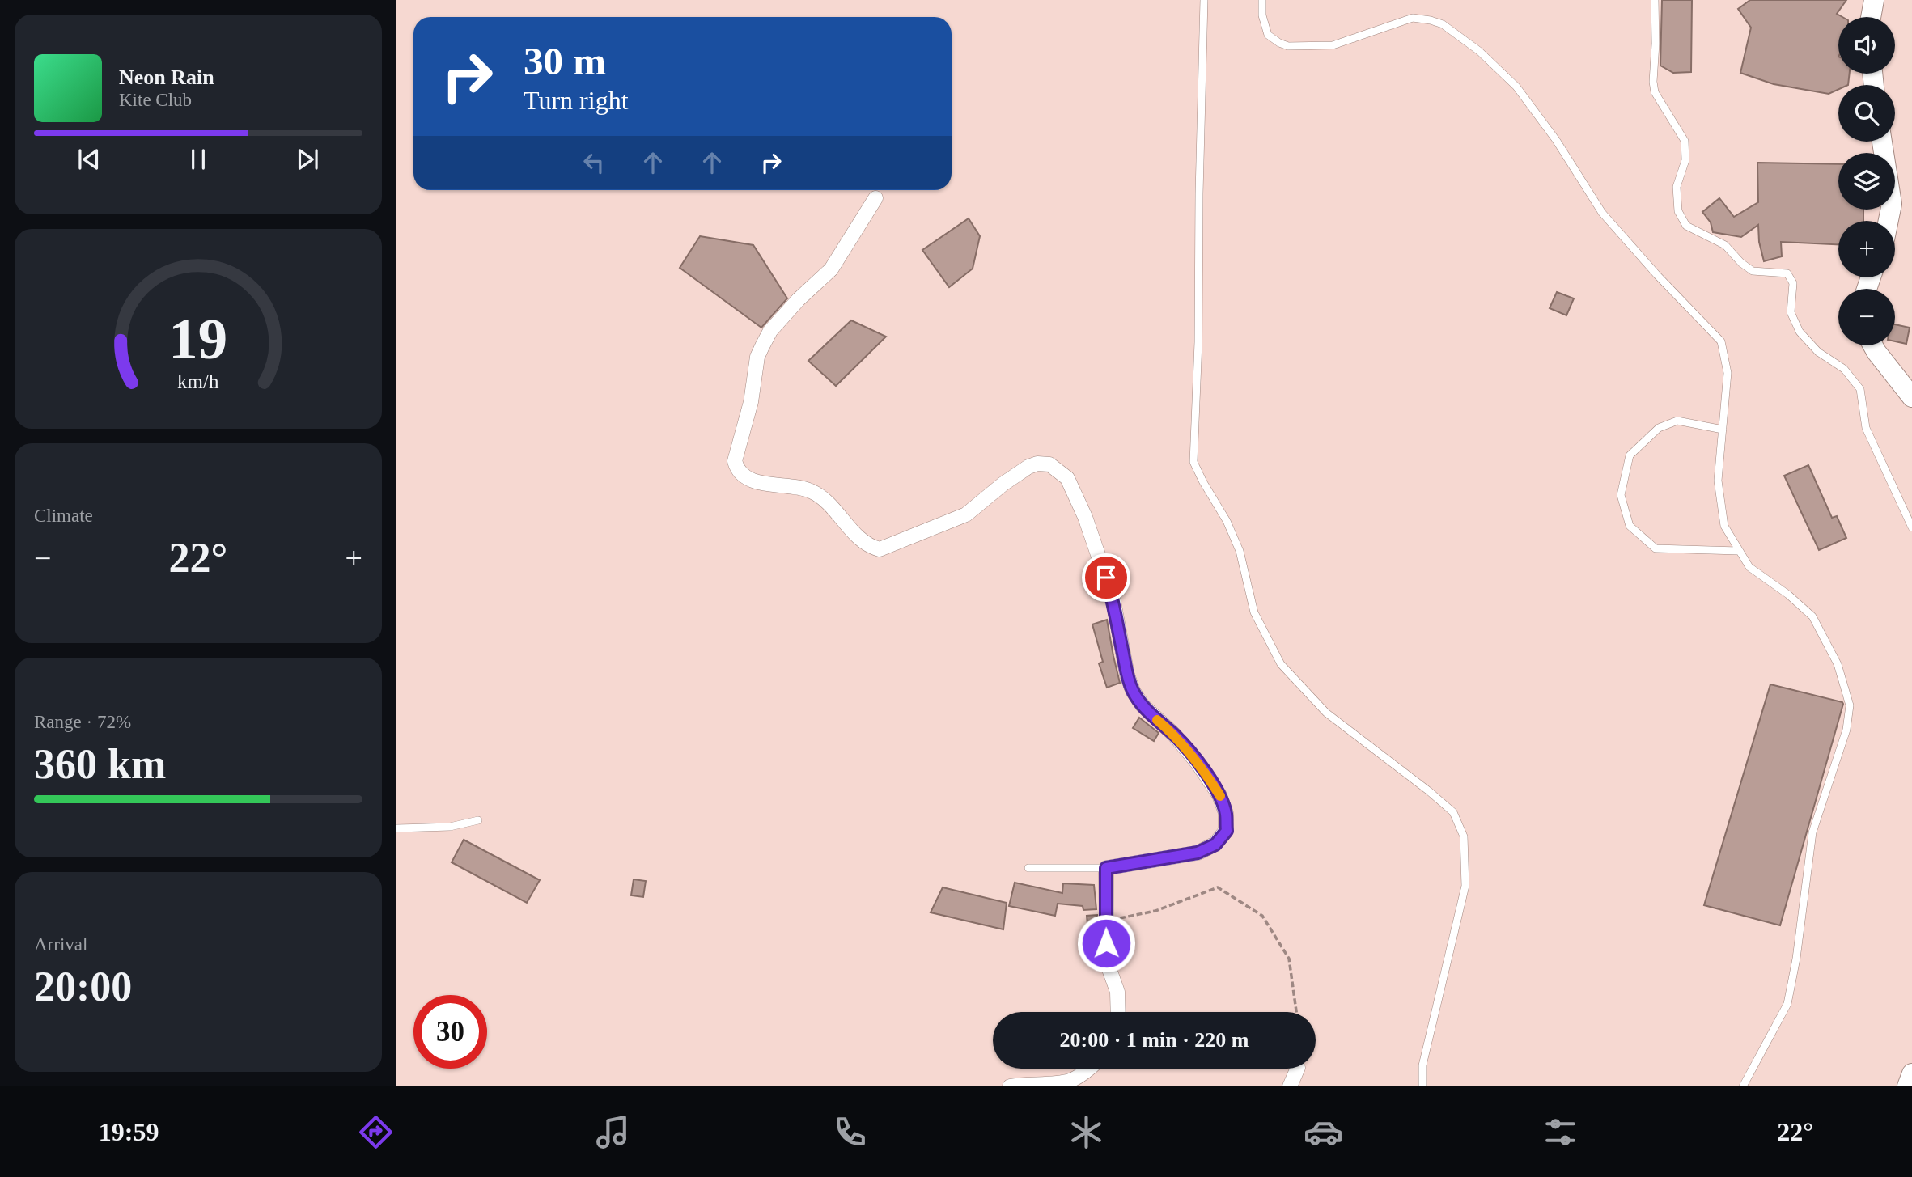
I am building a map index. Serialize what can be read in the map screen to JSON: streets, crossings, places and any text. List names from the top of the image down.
{
  "page": {
    "map_buttons": ["+", "−"],
    "turn": ["30 m", "Turn right"],
    "song": ["Neon Rain", "Kite Club"],
    "tile": [
      "Climate",
      ["Range · 72%", "360 km"],
      ["Arrival", "20:00"]
    ],
    "heat": ["−", "22°", "+"],
    "limit": "30",
    "trip": "20:00 · 1 min · 220 m",
    "tabs": ["19:59", "22°"],
    "gauge": ["19", "km/h"]
  }
}
